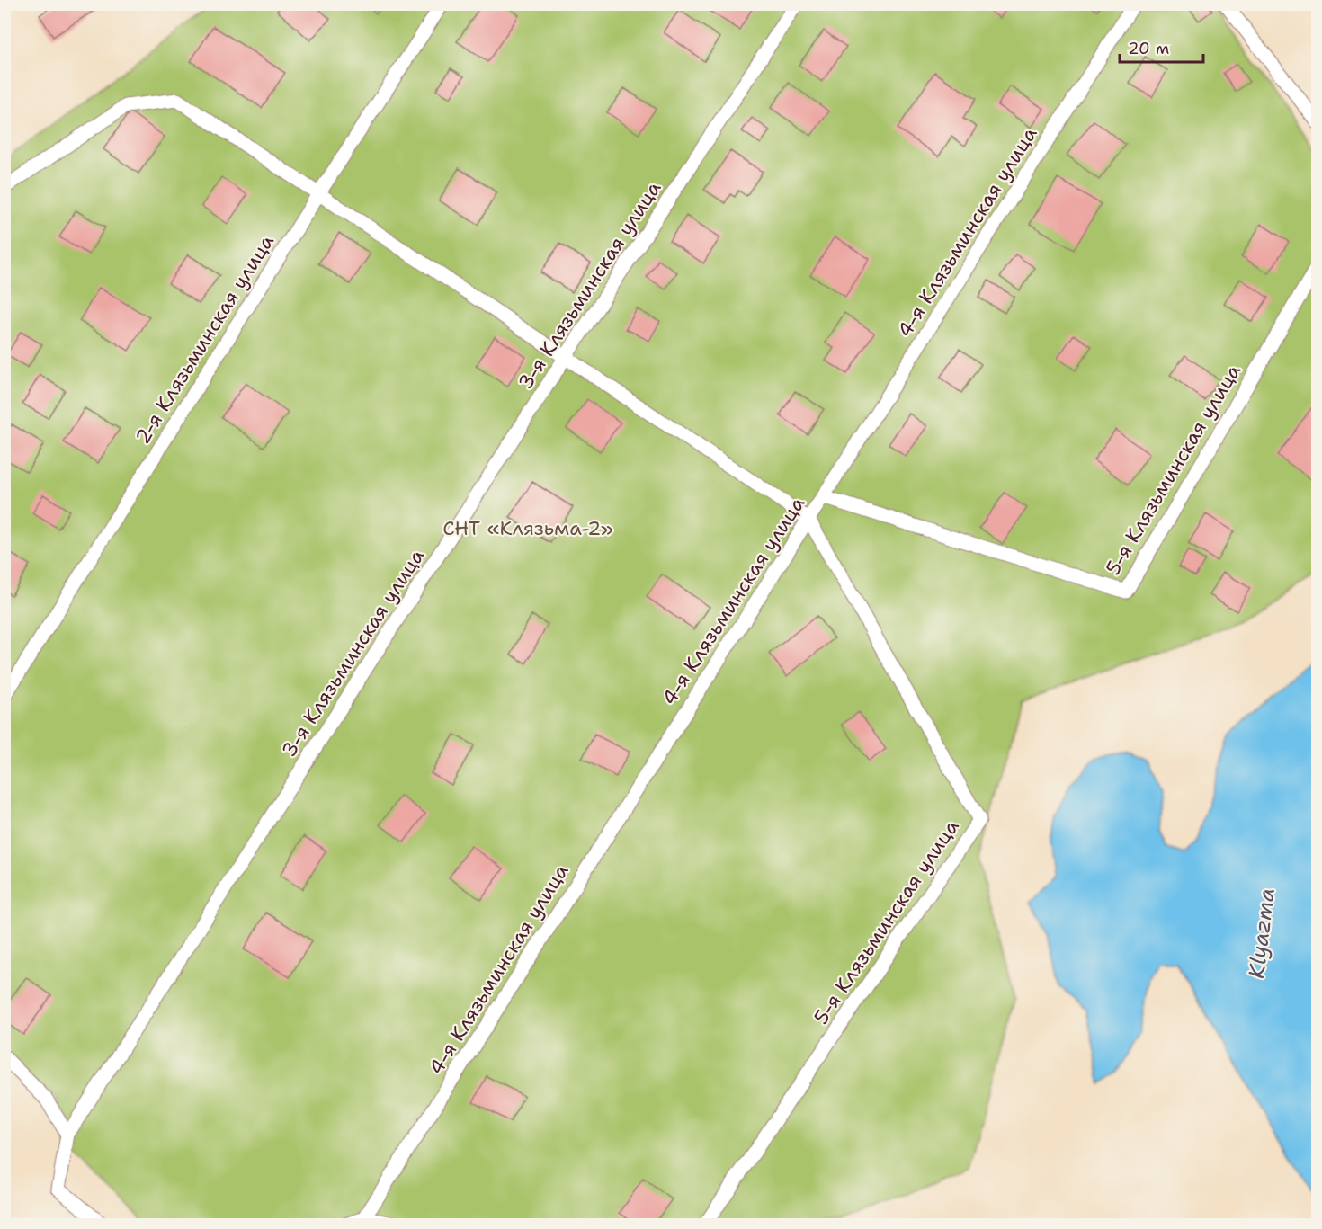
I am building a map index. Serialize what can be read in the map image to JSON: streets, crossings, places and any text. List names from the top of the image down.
{
  "streets": {
    "lane": [
      "4-я Клязьминская улица",
      "3-я Клязьминская улица",
      "2-я Клязьминская улица",
      "5-я Клязьминская улица"
    ]
  },
  "crossings": [
    ["4-я Клязьминская улица", "5-я Клязьминская улица"]
  ],
  "water": ["Klyazma"],
  "parks": ["СНТ «Клязьма-2»"],
  "scale_bar": "20 m"
}
